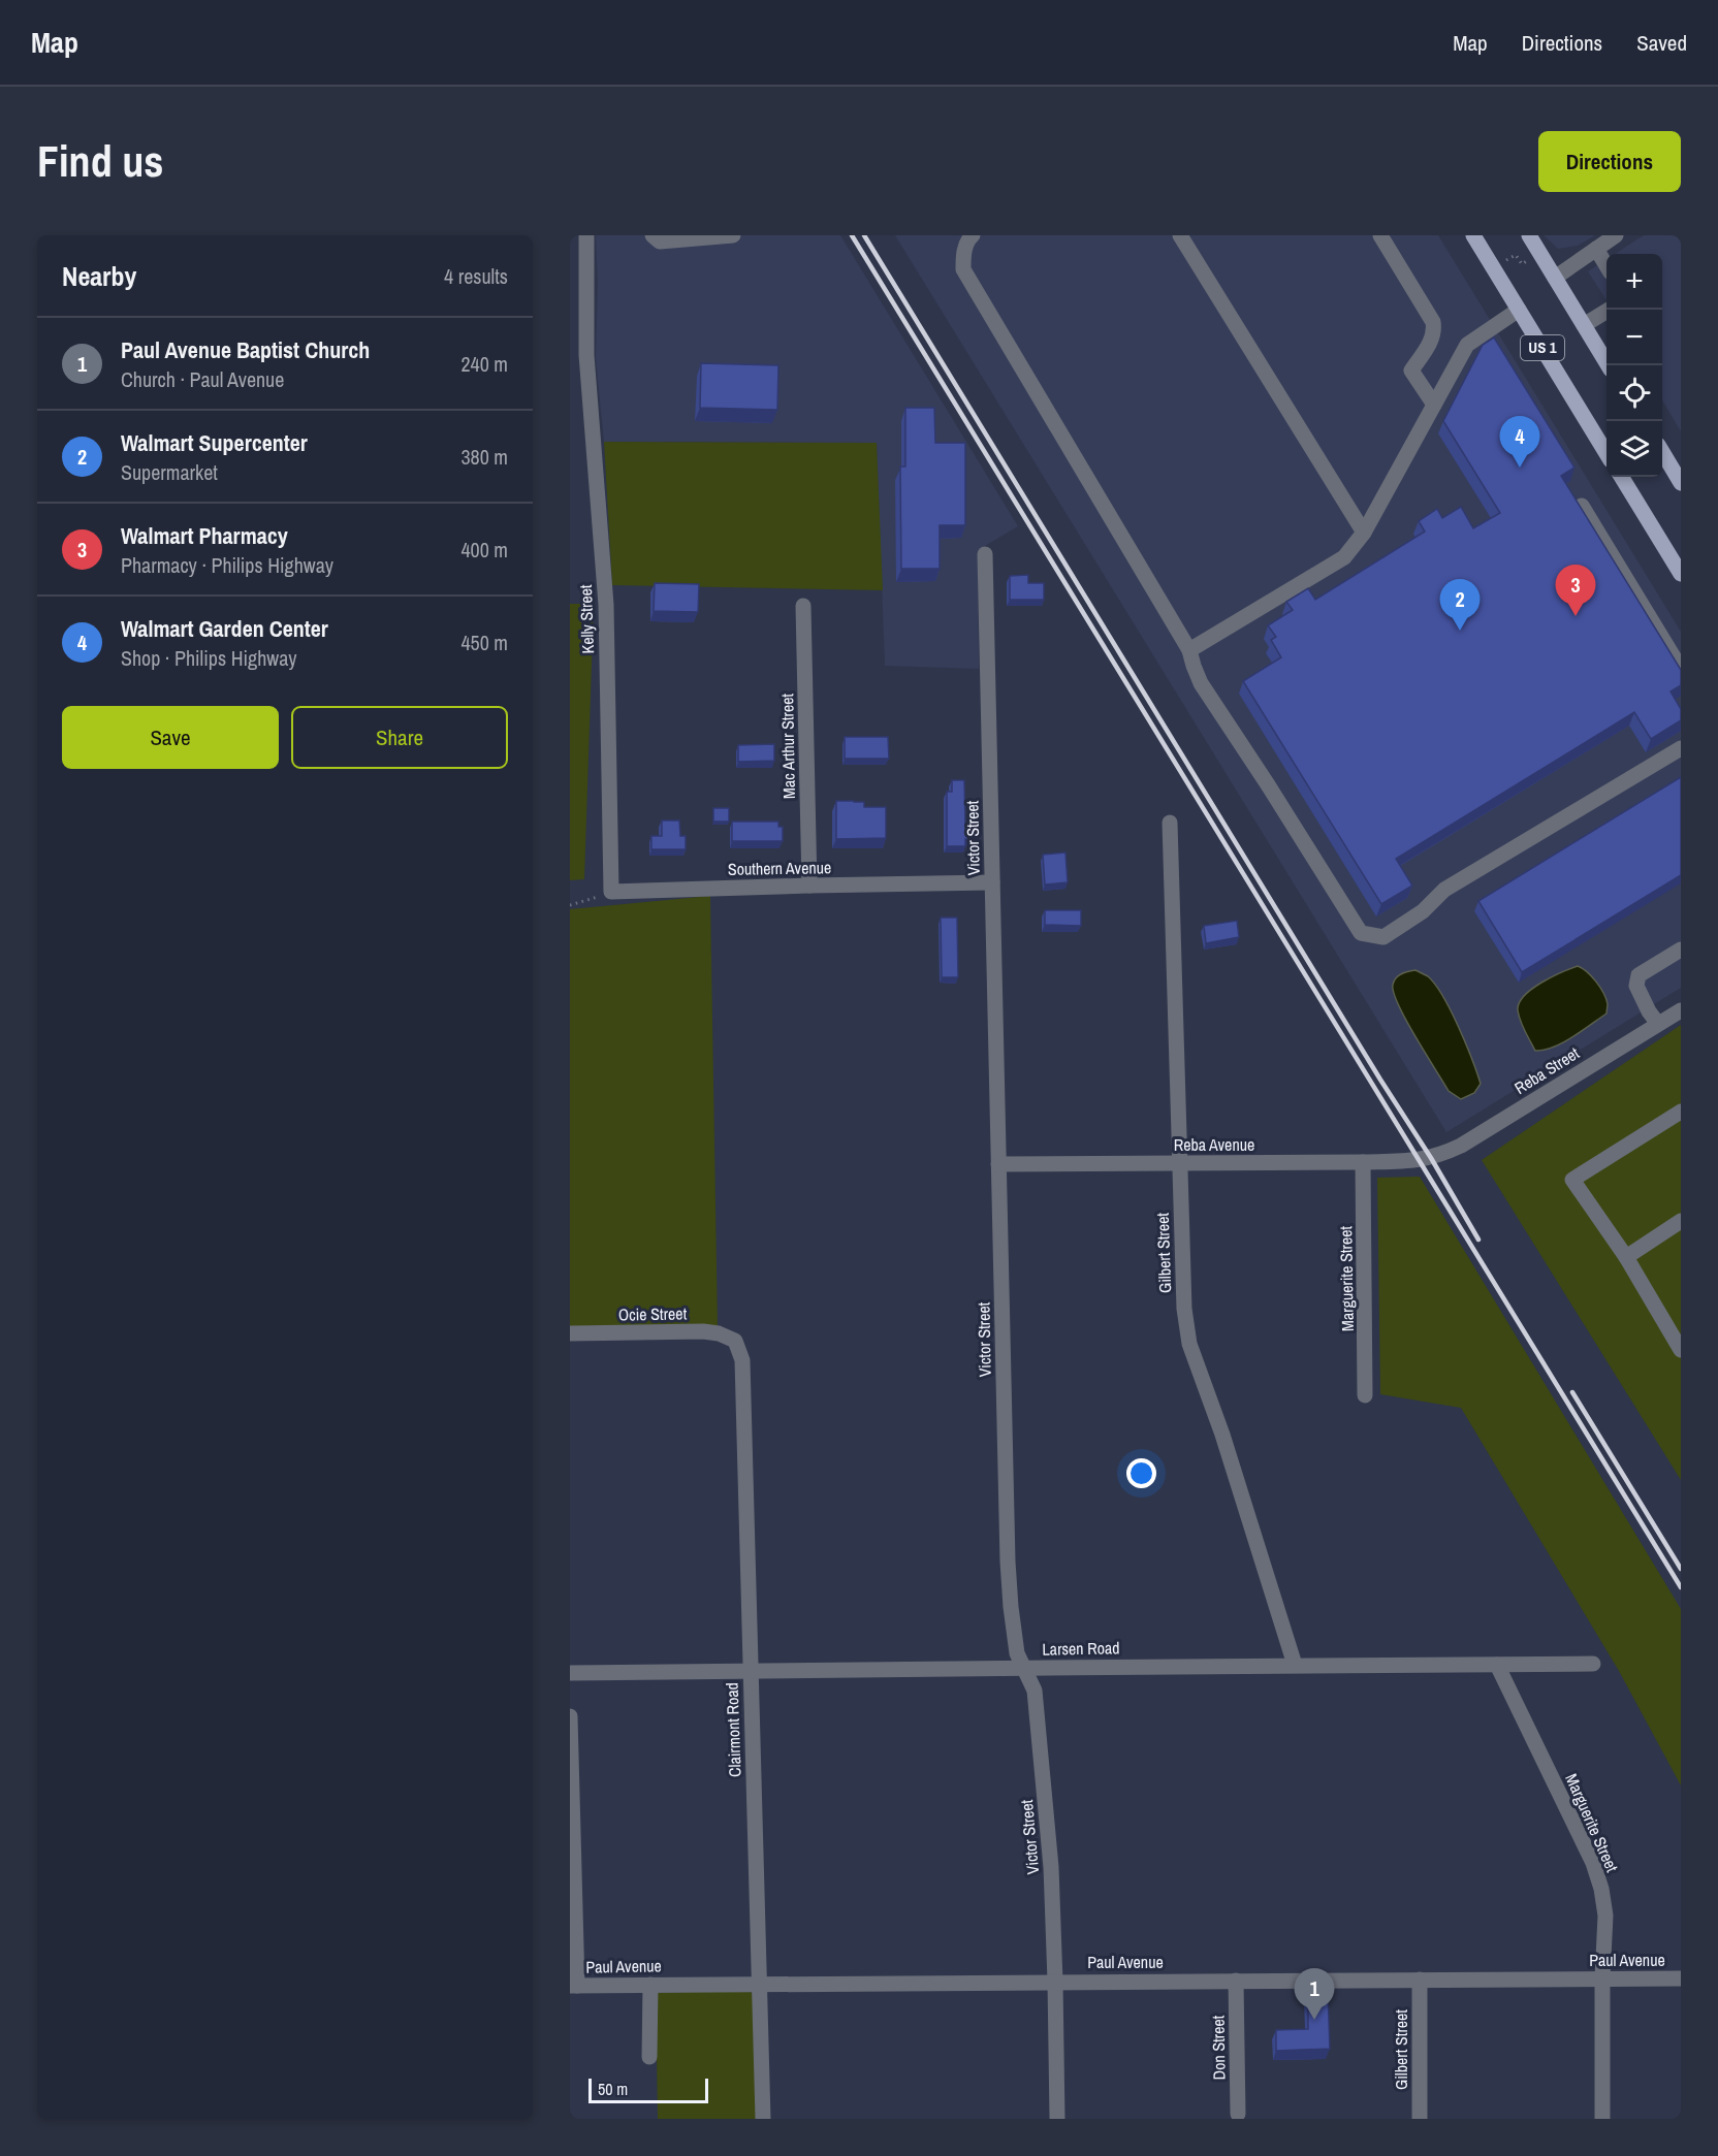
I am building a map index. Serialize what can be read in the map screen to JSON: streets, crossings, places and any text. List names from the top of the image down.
{
  "streets": {
    "main road": ["US 1"],
    "street": [
      "Kelly Street",
      "Mac Arthur Street",
      "Victor Street",
      "Southern Avenue",
      "Reba Street",
      "Reba Avenue",
      "Gilbert Street",
      "Marguerite Street",
      "Ocie Street",
      "Larsen Road",
      "Clairmont Road",
      "Paul Avenue",
      "Don Street"
    ]
  },
  "crossings": [
    ["Kelly Street", "Southern Avenue"],
    ["Mac Arthur Street", "Southern Avenue"],
    ["Victor Street", "Southern Avenue"],
    ["Victor Street", "Reba Avenue"],
    ["Victor Street", "Larsen Road"],
    ["Victor Street", "Paul Avenue"],
    ["Reba Street", "Reba Avenue"],
    ["Reba Avenue", "Gilbert Street"],
    ["Reba Avenue", "Marguerite Street"],
    ["Gilbert Street", "Larsen Road"],
    ["Gilbert Street", "Paul Avenue"],
    ["Marguerite Street", "Larsen Road"],
    ["Marguerite Street", "Paul Avenue"],
    ["Ocie Street", "Clairmont Road"],
    ["Larsen Road", "Clairmont Road"],
    ["Clairmont Road", "Paul Avenue"],
    ["Paul Avenue", "Don Street"]
  ],
  "scale_bar": "50 m",
  "page": {
    "header": "Map",
    "nav": ["Map", "Directions", "Saved"],
    "buttons": [
      "Directions",
      ["Save", "Share"]
    ],
    "title": "Find us",
    "heading": ["Nearby", "4 results"],
    "map_buttons": ["+", "−"],
    "list": [
      {
        "mark": "1",
        "name": "Paul Avenue Baptist Church",
        "note": "Church · Paul Avenue",
        "value": "240 m"
      },
      {
        "mark": "2",
        "name": "Walmart Supercenter",
        "note": "Supermarket",
        "value": "380 m"
      },
      {
        "mark": "3",
        "name": "Walmart Pharmacy",
        "note": "Pharmacy · Philips Highway",
        "value": "400 m"
      },
      {
        "mark": "4",
        "name": "Walmart Garden Center",
        "note": "Shop · Philips Highway",
        "value": "450 m"
      }
    ],
    "pins": [
      "4",
      "3",
      "2",
      "1"
    ],
    "scale": "50 m"
  }
}
